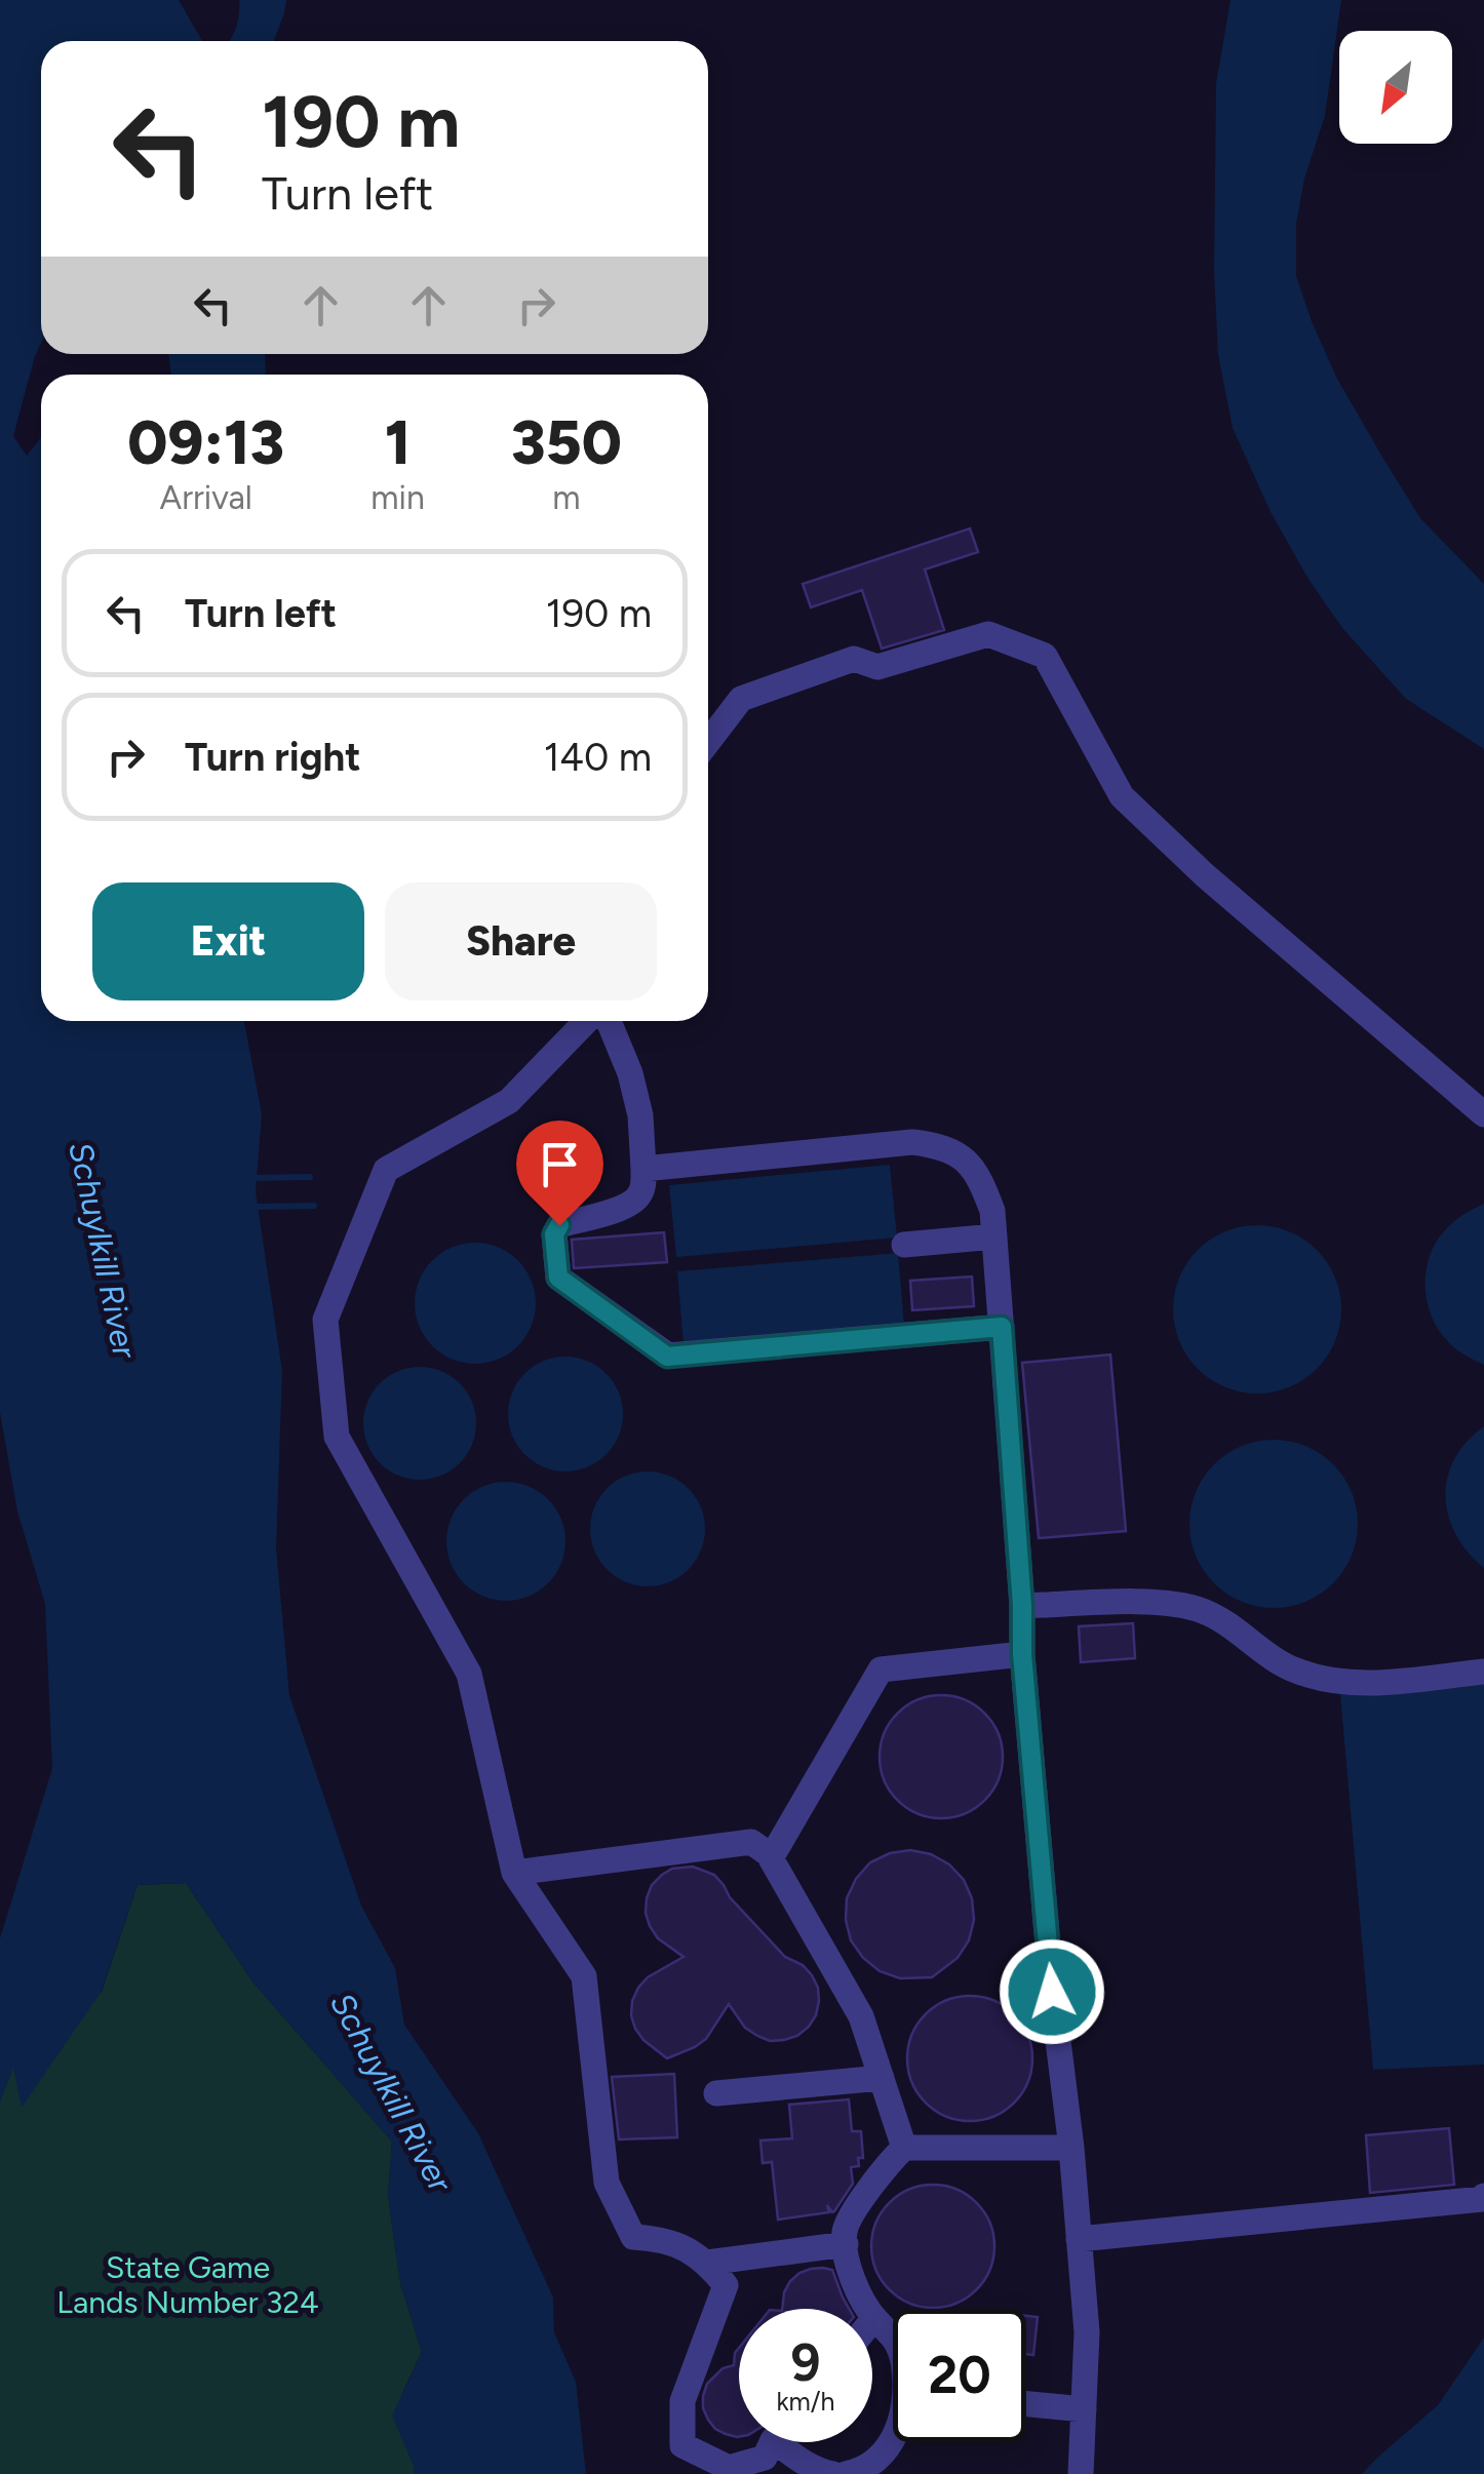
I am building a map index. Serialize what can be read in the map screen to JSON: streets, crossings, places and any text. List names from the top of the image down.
{
  "water": ["Schuylkill River"],
  "parks": ["State Game Lands Number 324"],
  "north": "bottom left",
  "page": {
    "turn": ["190 m", "Turn left"],
    "eta": [
      "09:13",
      "Arrival",
      "1",
      "min",
      "350",
      "m"
    ],
    "list": [
      {
        "name": "Turn left",
        "value": "190 m"
      },
      {
        "name": "Turn right",
        "value": "140 m"
      }
    ],
    "buttons": ["Exit", "Share"],
    "speed": "9 km/h",
    "limit": "20"
  }
}
